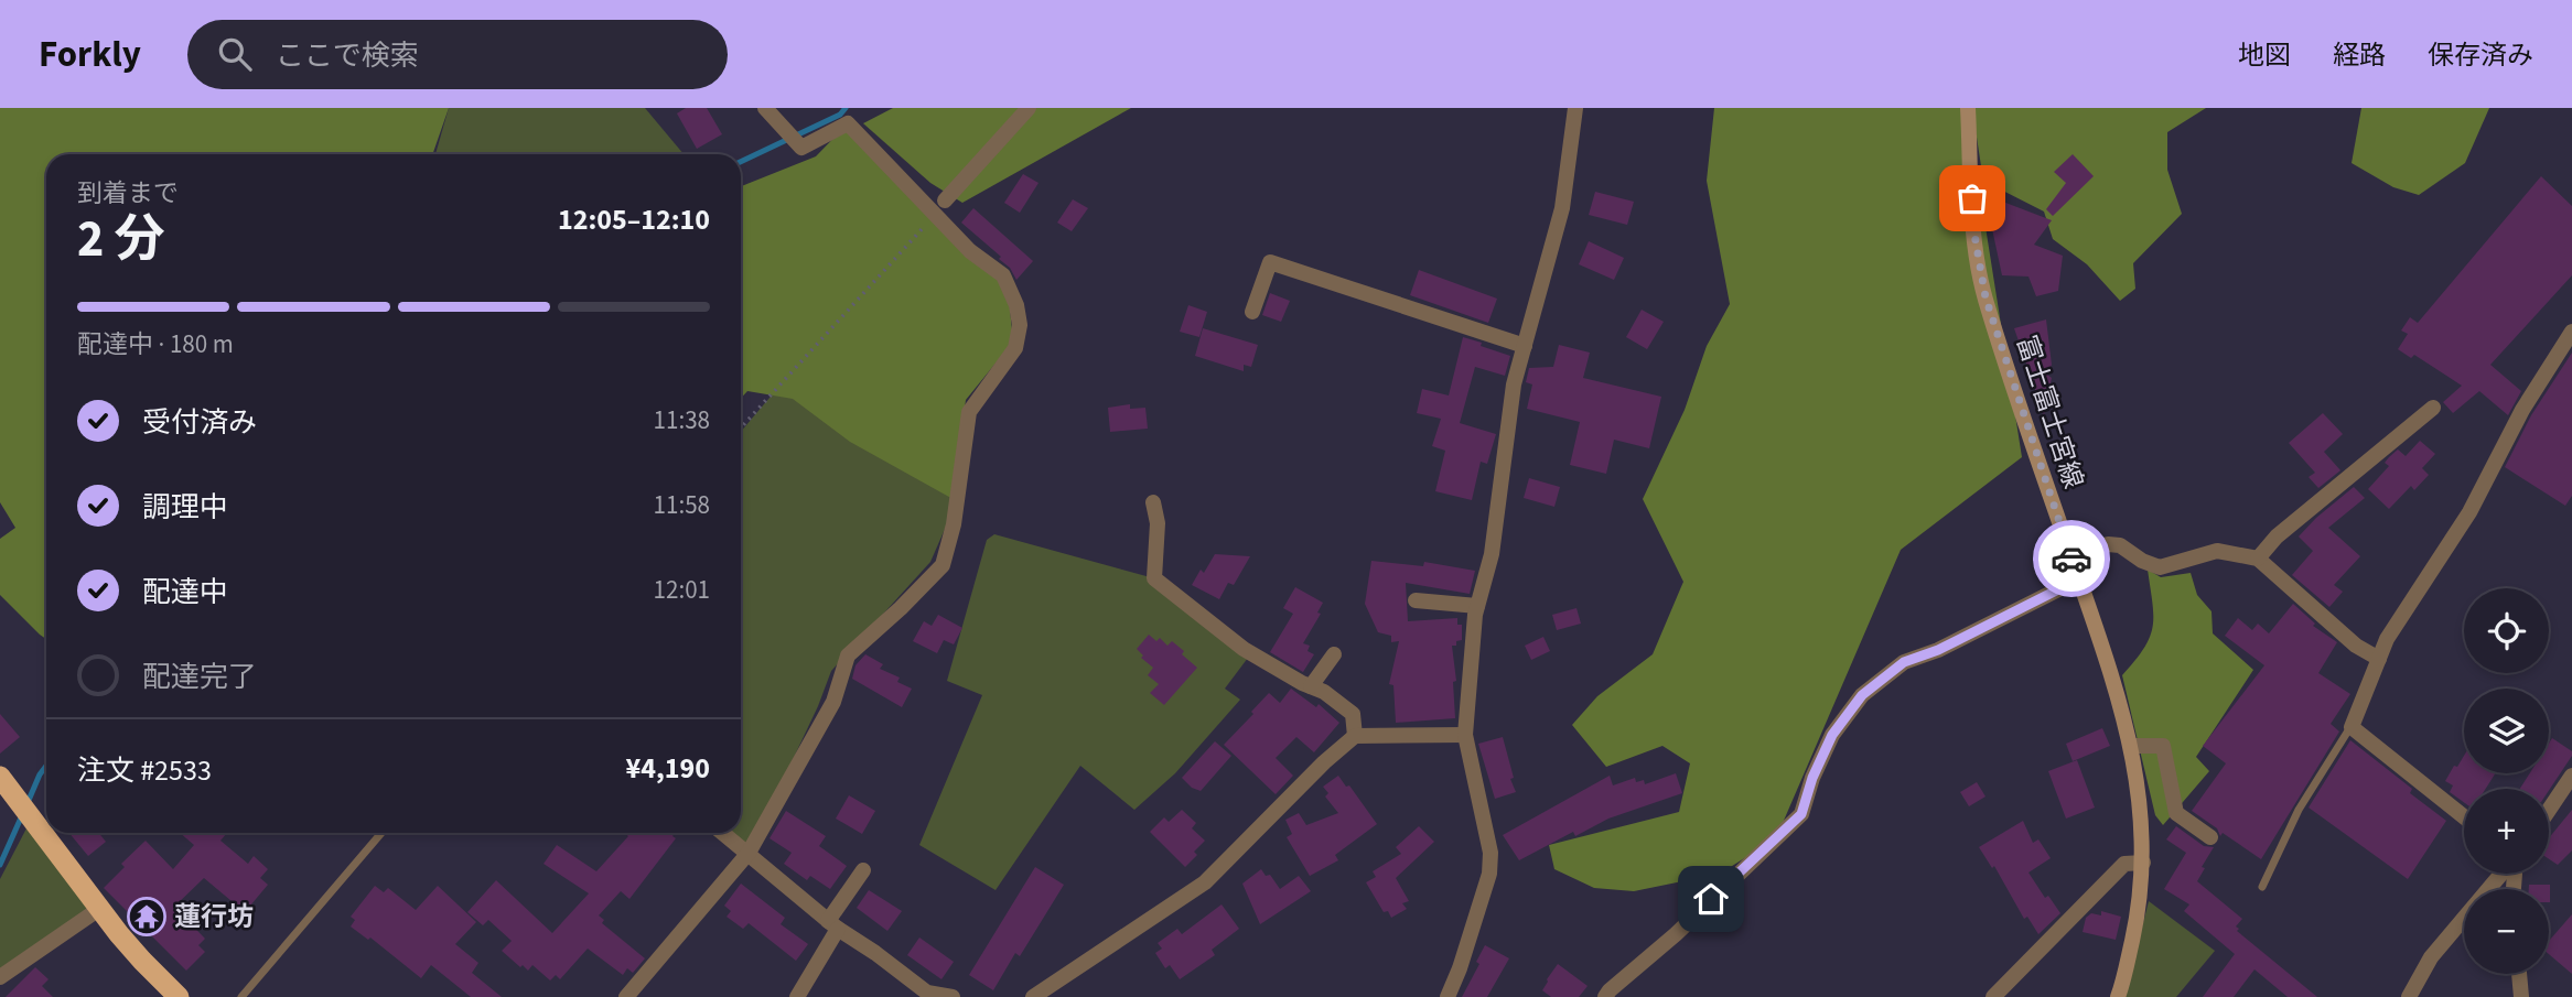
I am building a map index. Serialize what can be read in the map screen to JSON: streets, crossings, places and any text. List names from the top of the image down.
{
  "streets": {
    "main road": ["富士富士宮線"]
  },
  "places": {
    "temple": ["蓮行坊"]
  },
  "page": {
    "header": "Forkly",
    "search": "ここで検索",
    "nav": ["地図", "経路", "保存済み"],
    "heading": ["2 分", "到着まで", "12:05–12:10"],
    "panel": ["注文 #2533", "¥4,190"],
    "bar": "配達中 · 180 m",
    "list": [
      ["受付済み", "11:38"],
      ["調理中", "11:58"],
      ["配達中", "12:01"],
      "配達完了"
    ],
    "map_buttons": ["+", "−"]
  }
}
